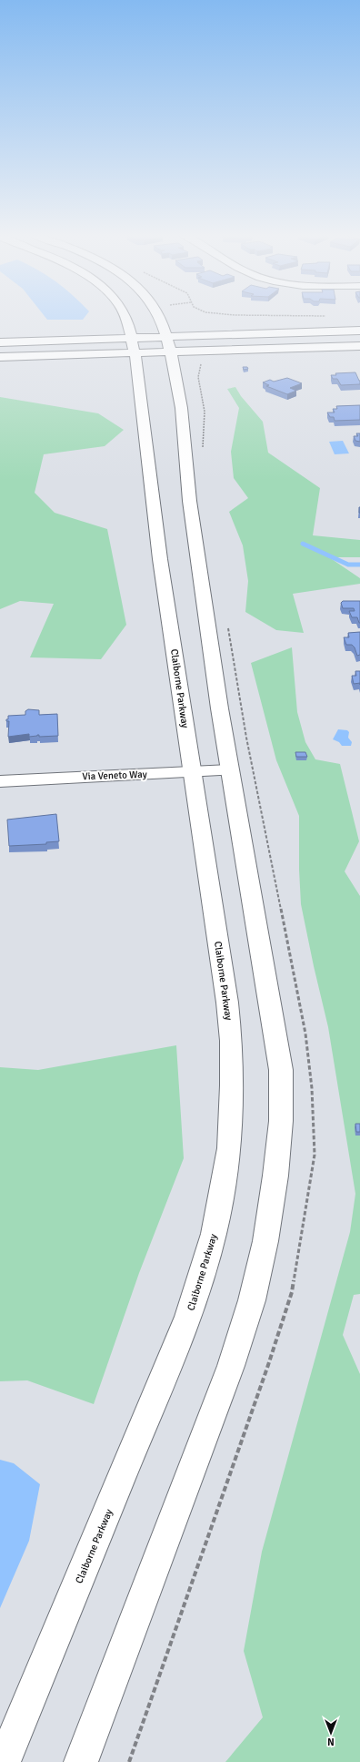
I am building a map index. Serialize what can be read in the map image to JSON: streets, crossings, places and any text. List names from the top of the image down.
{
  "streets": {
    "main road": ["Claiborne Parkway"],
    "street": ["Via Veneto Way"]
  },
  "crossings": [
    ["Claiborne Parkway", "Via Veneto Way"]
  ],
  "north": "bottom"
}
